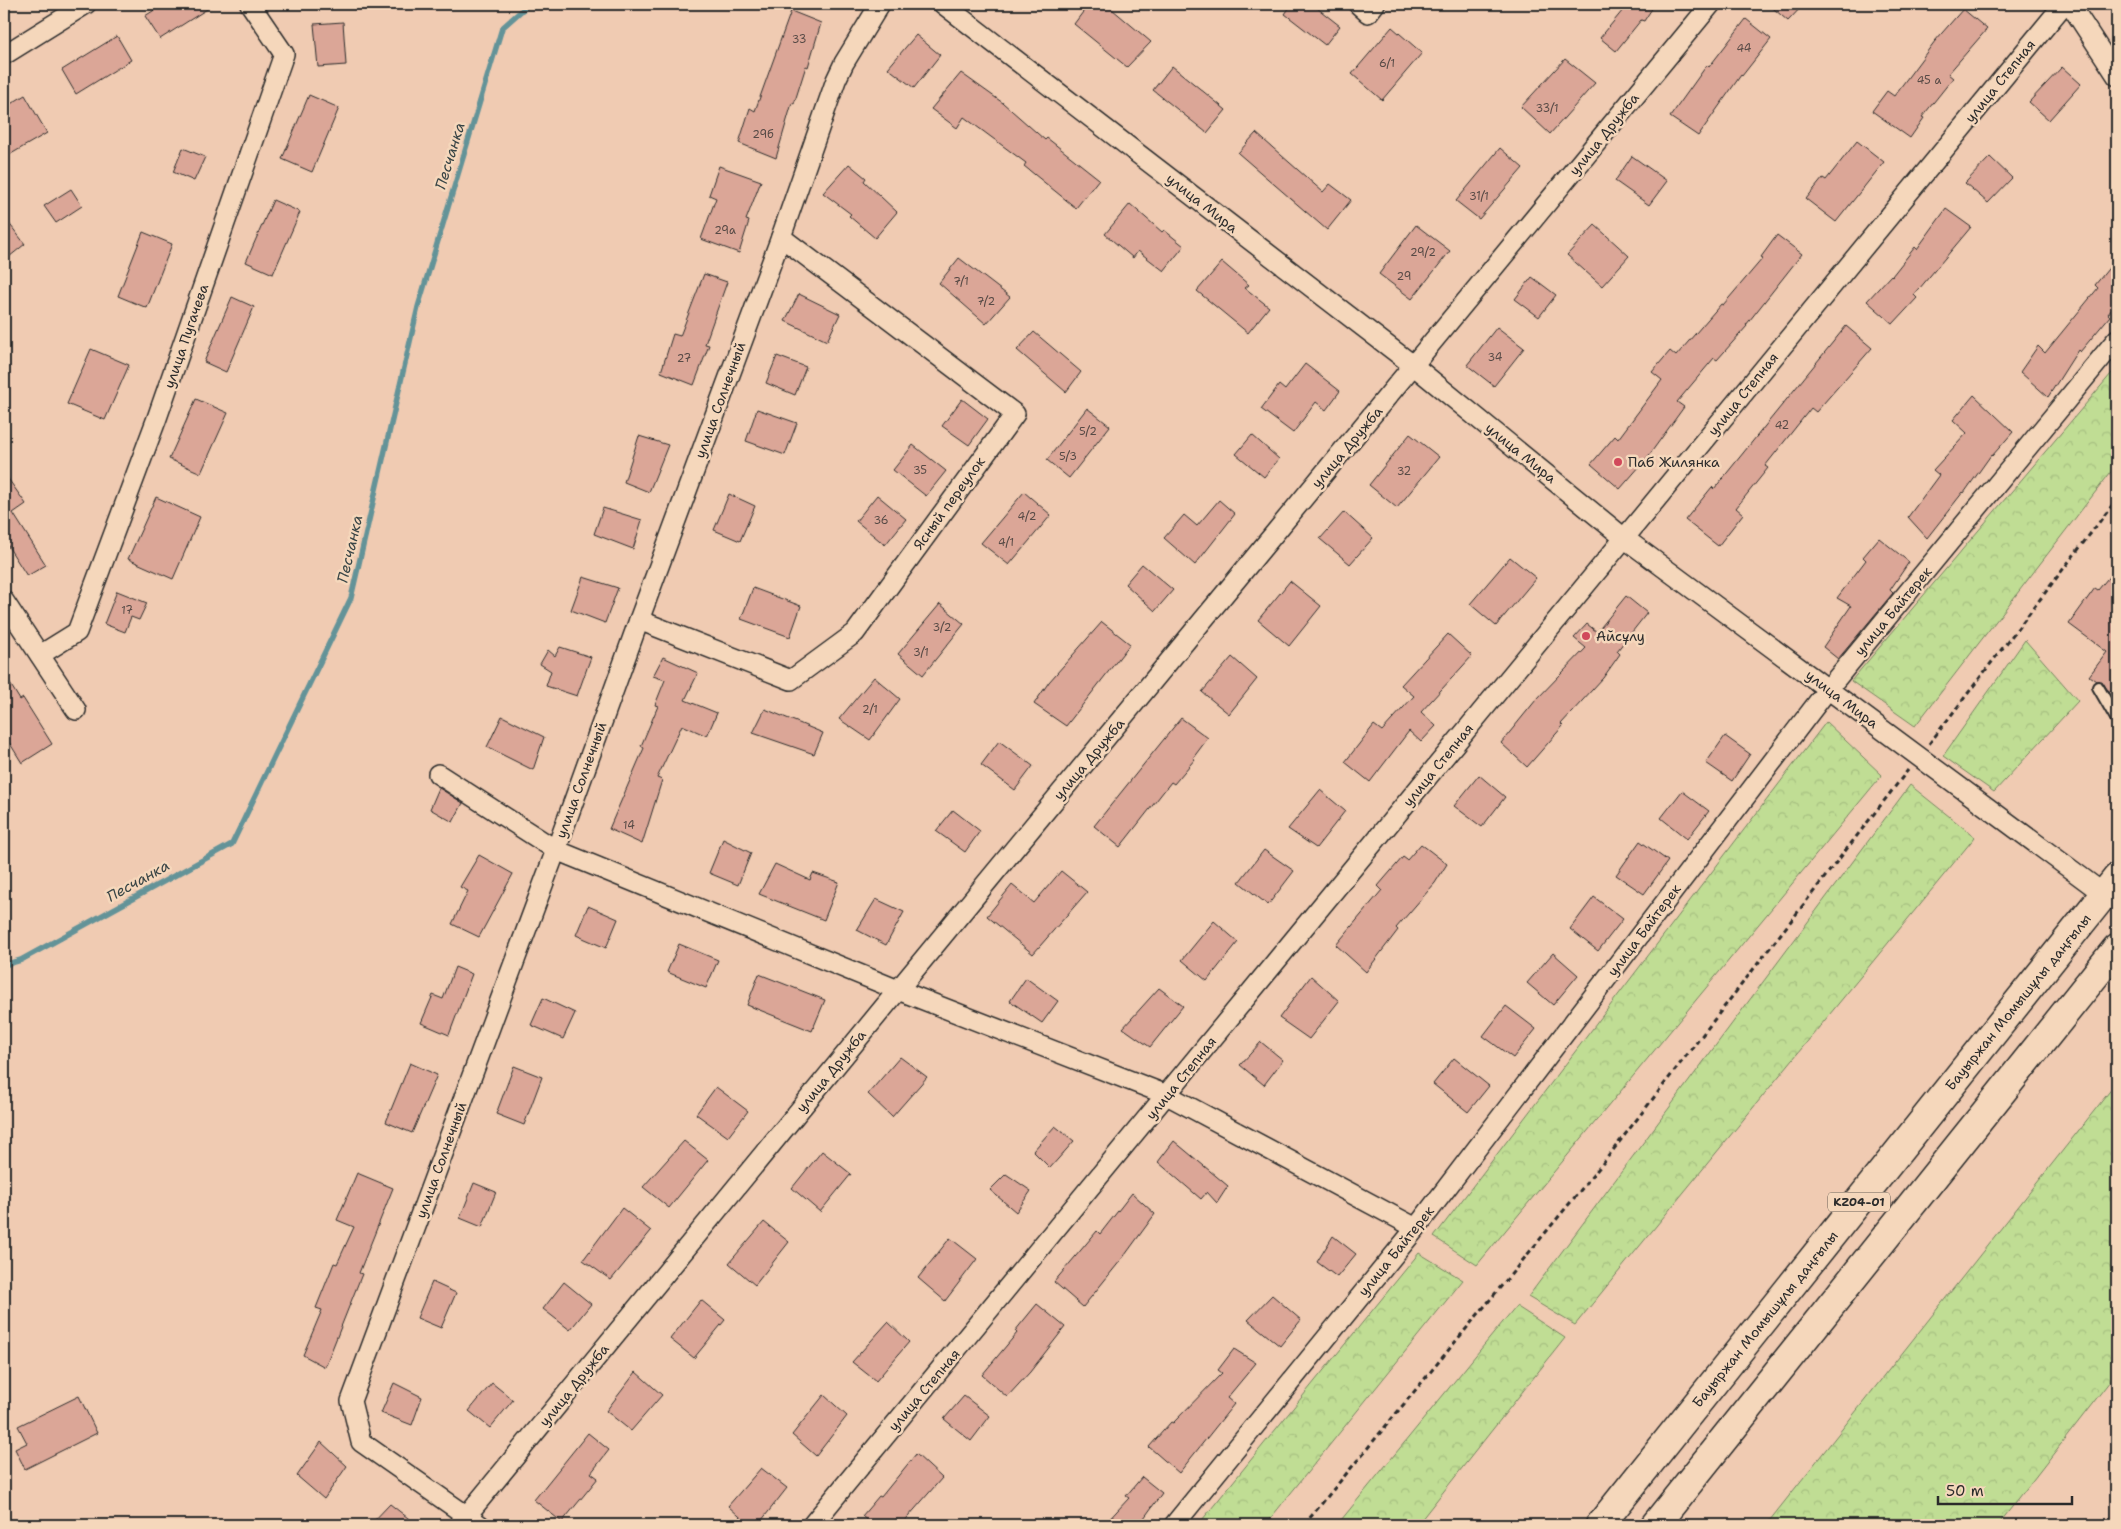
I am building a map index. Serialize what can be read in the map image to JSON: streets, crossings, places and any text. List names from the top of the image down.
{
  "streets": {
    "main road": ["Бауыржан Момышұлы даңғылы", "KZ04-01"],
    "street": [
      "улица Степная",
      "улица Дружба",
      "улица Мира",
      "улица Пугачева",
      "улица Солнечный",
      "Ясный переулок",
      "улица Байтерек"
    ]
  },
  "crossings": [
    ["улица Степная", "улица Мира"],
    ["улица Дружба", "улица Мира"],
    ["улица Дружба", "улица Солнечный"],
    ["улица Мира", "улица Байтерек"],
    ["улица Мира", "Бауыржан Момышұлы даңғылы"],
    ["улица Солнечный", "Ясный переулок"]
  ],
  "water": ["Песчанка"],
  "places": ["Паб Жилянка", "Айсұлу"],
  "house_numbers": [
    "33",
    "44",
    "6/1",
    "45 а",
    "33/1",
    "29б",
    "31/1",
    "29а",
    "29/2",
    "29",
    "7/1",
    "7/2",
    "34",
    "27",
    "42",
    "5/2",
    "5/3",
    "35",
    "32",
    "4/2",
    "36",
    "4/1",
    "17",
    "3/2",
    "3/1",
    "2/1",
    "14"
  ],
  "scale_bar": "50 m"
}
